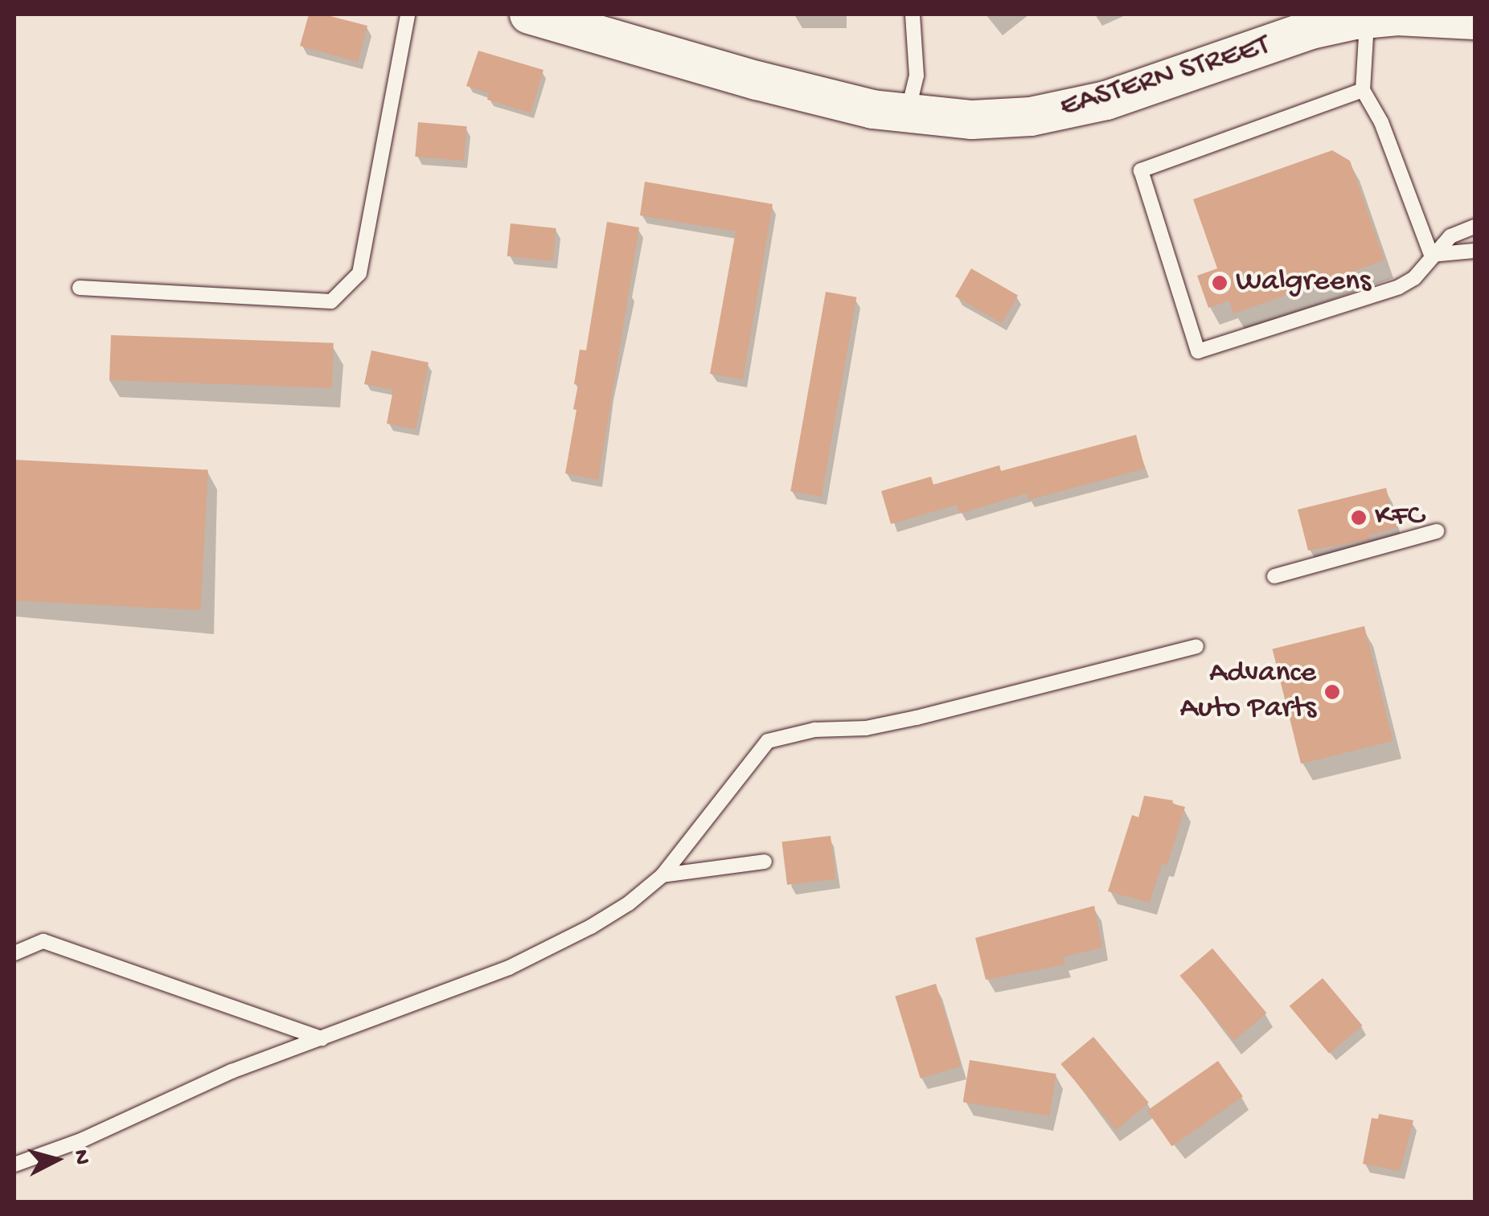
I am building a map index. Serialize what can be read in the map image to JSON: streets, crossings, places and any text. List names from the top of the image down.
{
  "streets": {
    "street": ["EASTERN STREET"]
  },
  "places": ["Walgreens", "KFC", "Advance Auto Parts"],
  "north": "right"
}
